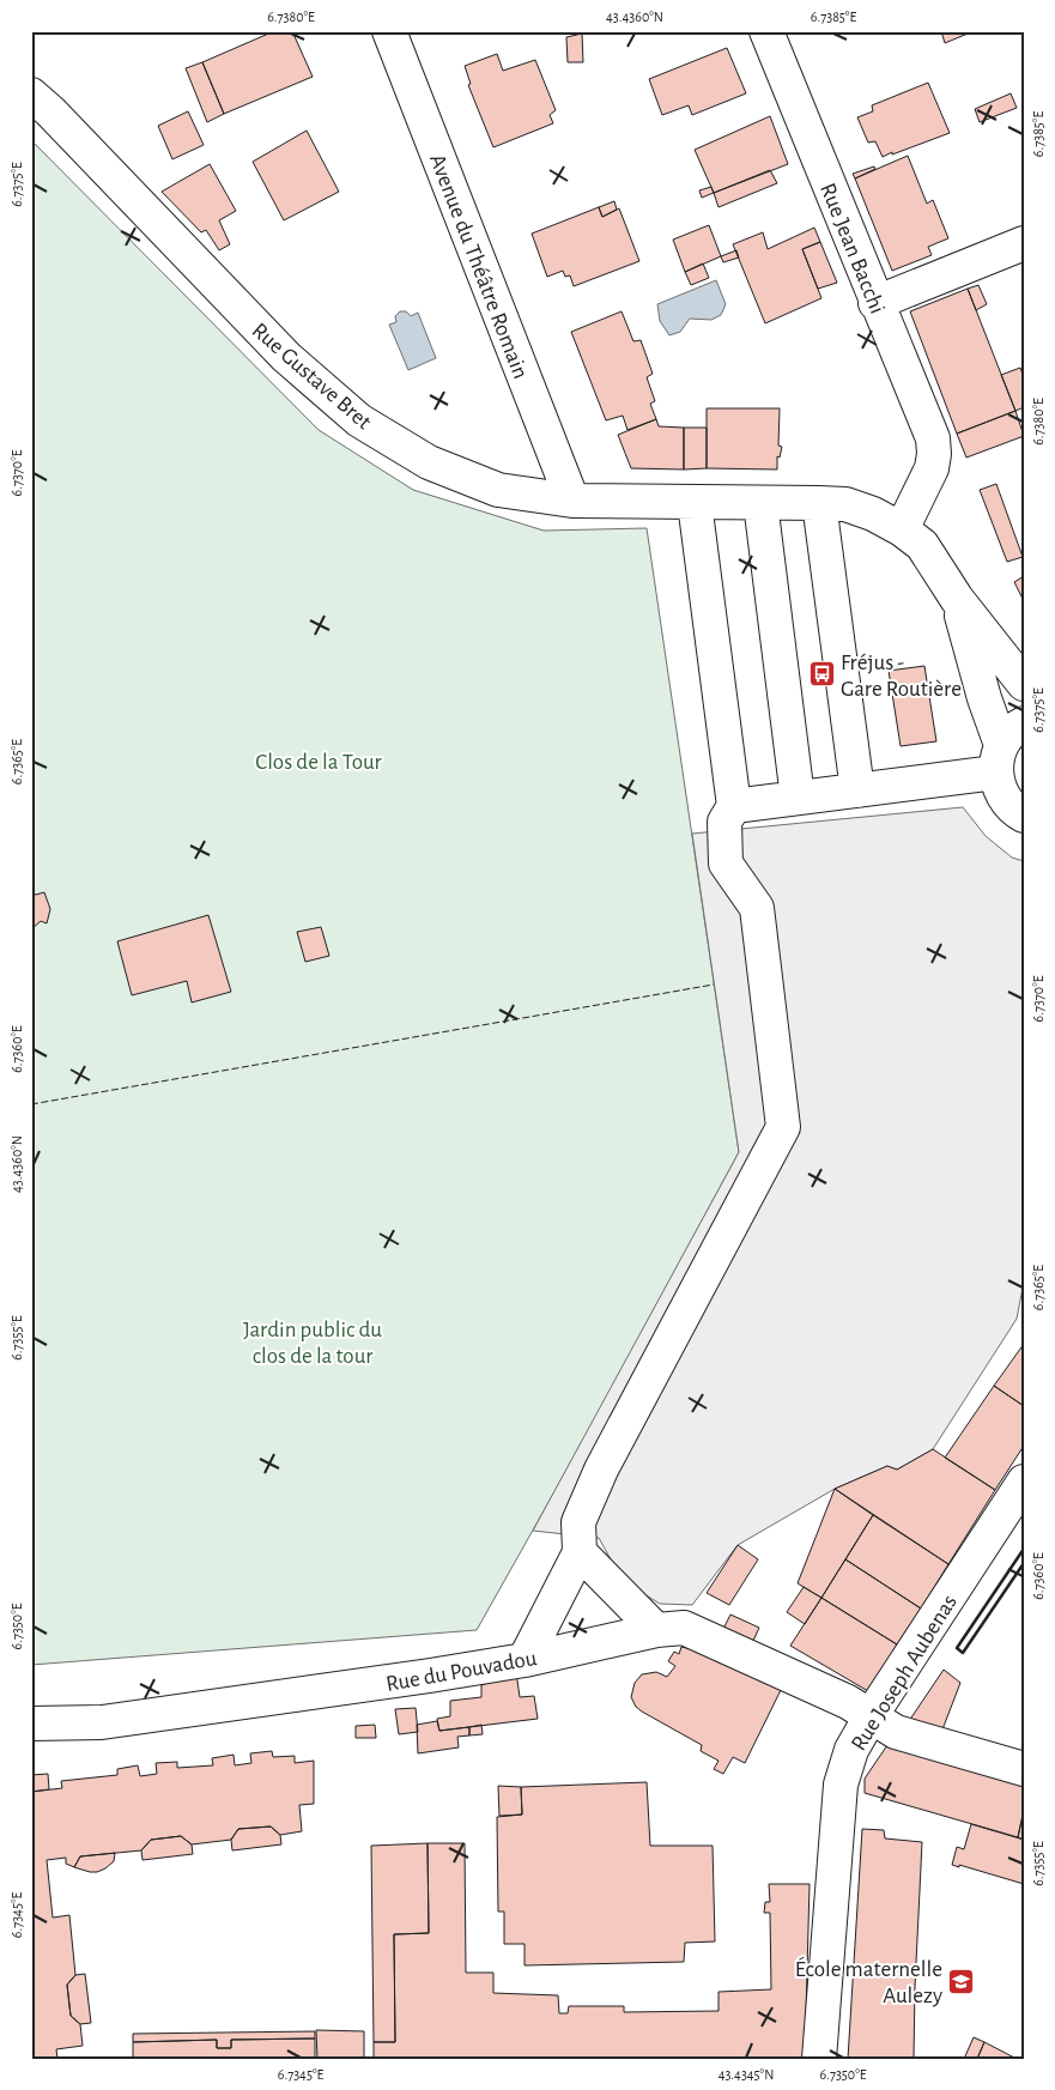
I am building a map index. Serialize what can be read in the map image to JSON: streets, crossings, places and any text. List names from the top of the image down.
{
  "streets": {
    "street": [
      "Rue Jean Bacchi",
      "Avenue du Théâtre Romain",
      "Rue Gustave Bret",
      "Rue du Pouvadou",
      "Rue Joseph Aubenas"
    ]
  },
  "crossings": [
    ["Rue Jean Bacchi", "Rue Gustave Bret"],
    ["Avenue du Théâtre Romain", "Rue Gustave Bret"],
    ["Rue du Pouvadou", "Rue Joseph Aubenas"]
  ],
  "parks": ["Clos de la Tour", "Jardin public du clos de la tour"],
  "places": {
    "bus stop": ["Fréjus - Gare Routière"],
    "school or university": ["École maternelle Aulezy"]
  },
  "coordinates": [
    "6.7380°E",
    "43.4360°N",
    "6.7385°E",
    "6.7375°E",
    "6.7370°E",
    "6.7365°E",
    "6.7360°E",
    "6.7355°E",
    "6.7350°E",
    "6.7345°E",
    "43.4345°N"
  ]
}
